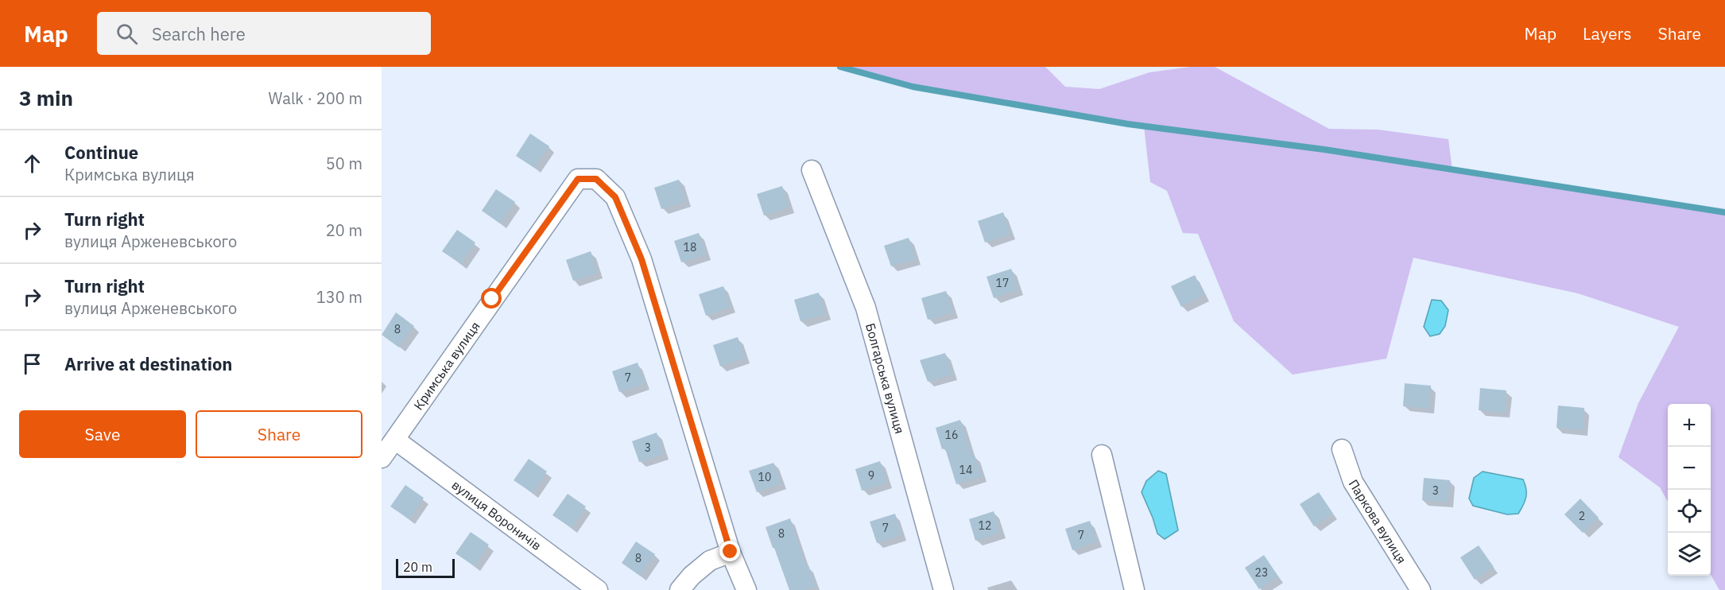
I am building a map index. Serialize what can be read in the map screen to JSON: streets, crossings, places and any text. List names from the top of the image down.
{
  "streets": {
    "street": [
      "Кримська вулиця",
      "Болгарська вулиця",
      "вулиця Вороничів",
      "Паркова вулиця"
    ]
  },
  "crossings": [
    ["Кримська вулиця", "вулиця Вороничів"]
  ],
  "house_numbers": [
    "18",
    "17",
    "8",
    "7",
    "16",
    "3",
    "14",
    "9",
    "10",
    "3",
    "2",
    "12",
    "7",
    "8",
    "7",
    "8",
    "23"
  ],
  "scale_bar": "20 m",
  "page": {
    "header": "Map",
    "search": "Search here",
    "nav": ["Map", "Layers", "Share"],
    "heading": ["3 min", "Walk · 200 m"],
    "list": [
      ["Continue", "Кримська вулиця", "50 m"],
      ["Turn right", "вулиця Арженевського", "20 m"],
      ["Turn right", "вулиця Арженевського", "130 m"],
      "Arrive at destination"
    ],
    "buttons": ["Save", "Share"],
    "map_buttons": ["+", "−"],
    "scale": "20 m"
  }
}
